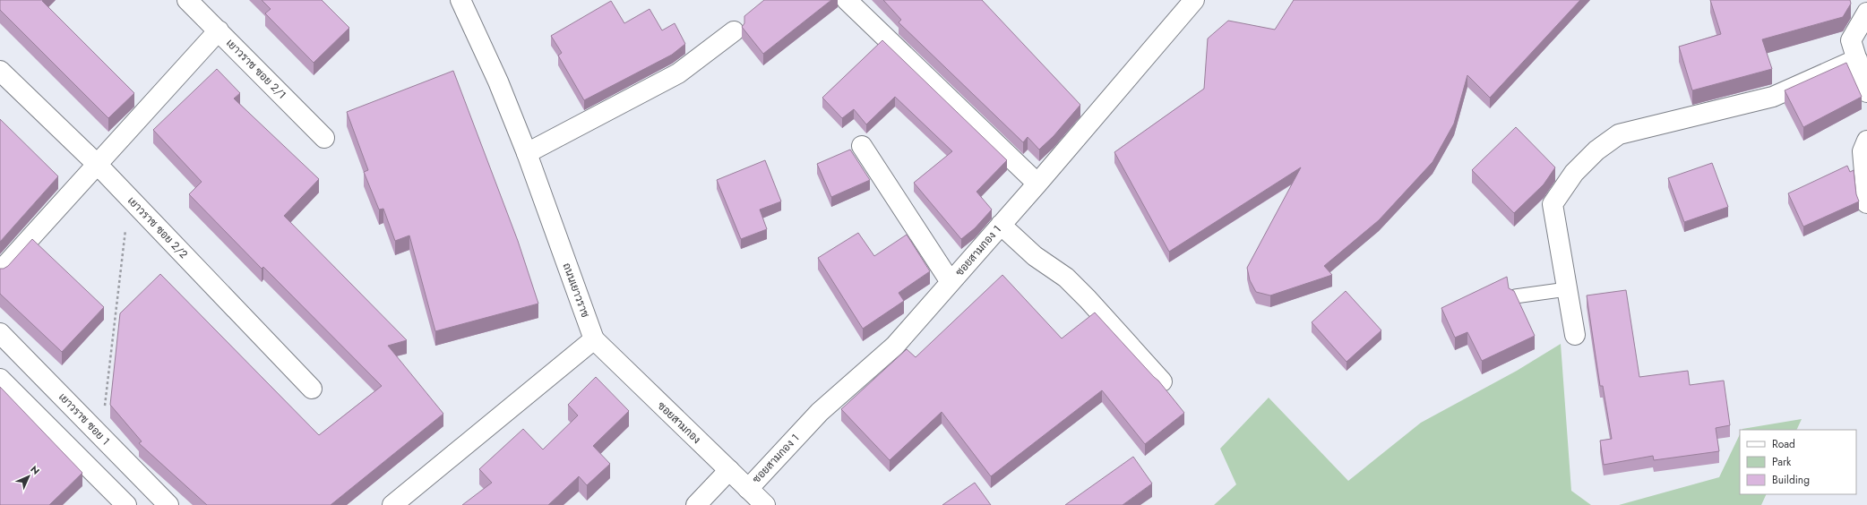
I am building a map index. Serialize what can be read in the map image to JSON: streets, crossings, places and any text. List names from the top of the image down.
{
  "streets": {
    "street": [
      "เยาวราช ซอย 2/1",
      "เยาวราช ซอย 2/2",
      "ซอยสามกอง 1",
      "ถนนเยาวราช",
      "เยาวราช ซอย 1",
      "ซอยสามกอง"
    ]
  },
  "crossings": [
    ["ซอยสามกอง 1", "ซอยสามกอง"],
    ["ถนนเยาวราช", "ซอยสามกอง"]
  ],
  "legend": ["Road", "Park", "Building"],
  "north": "top right"
}
